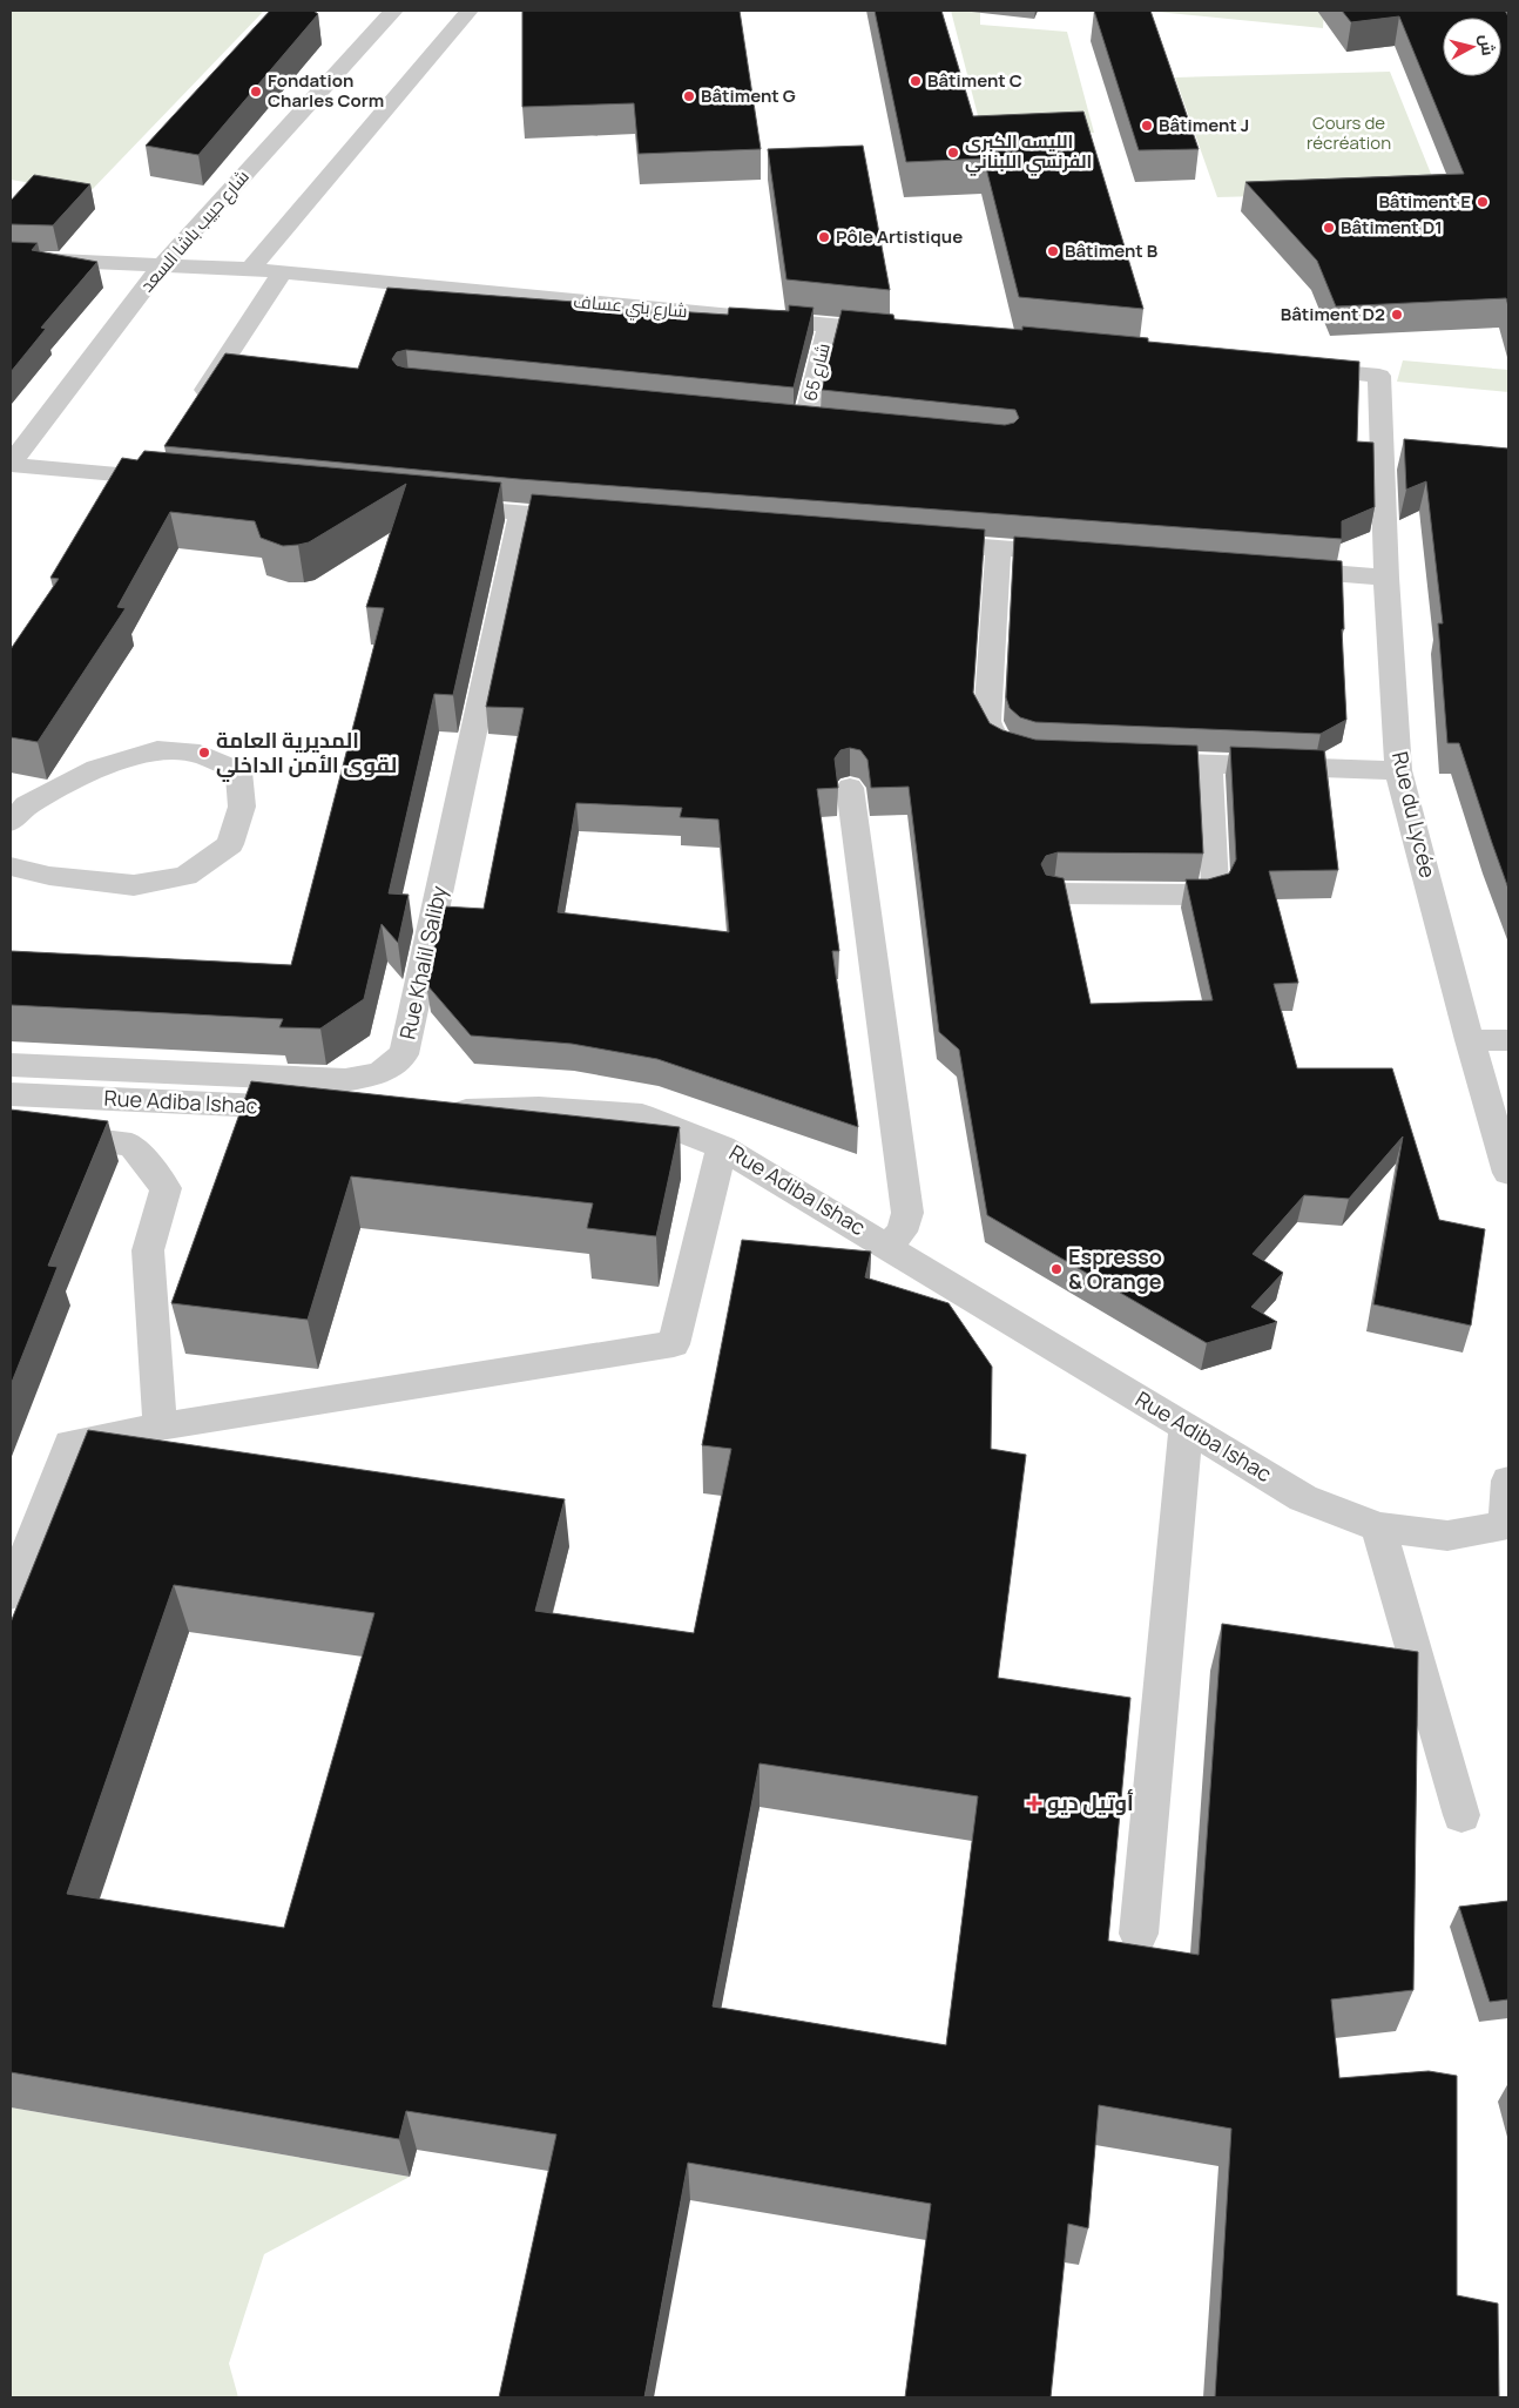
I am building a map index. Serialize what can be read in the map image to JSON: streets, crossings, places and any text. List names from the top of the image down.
{
  "streets": {
    "street": [
      "شارع حبيب باشا السعد",
      "شارع بني عساف",
      "شارع 65",
      "Rue du Lycée",
      "Rue Khalil Saliby",
      "Rue Adiba Ishac"
    ]
  },
  "crossings": [
    ["شارع حبيب باشا السعد", "شارع بني عساف"],
    ["شارع بني عساف", "شارع 65"]
  ],
  "parks": ["Cours de récréation"],
  "places": {
    "other": [
      "Bâtiment C",
      "Fondation Charles Corm",
      "Bâtiment G",
      "Bâtiment J",
      "الليسه الكبرى الفرنسي اللبناني",
      "Bâtiment E",
      "Bâtiment D1",
      "Pôle Artistique",
      "Bâtiment B",
      "Bâtiment D2",
      "المديرية العامة لقوى الأمن الداخلي",
      "Espresso & Orange"
    ],
    "health": ["أوتيل ديو"]
  },
  "north": "right"
}
